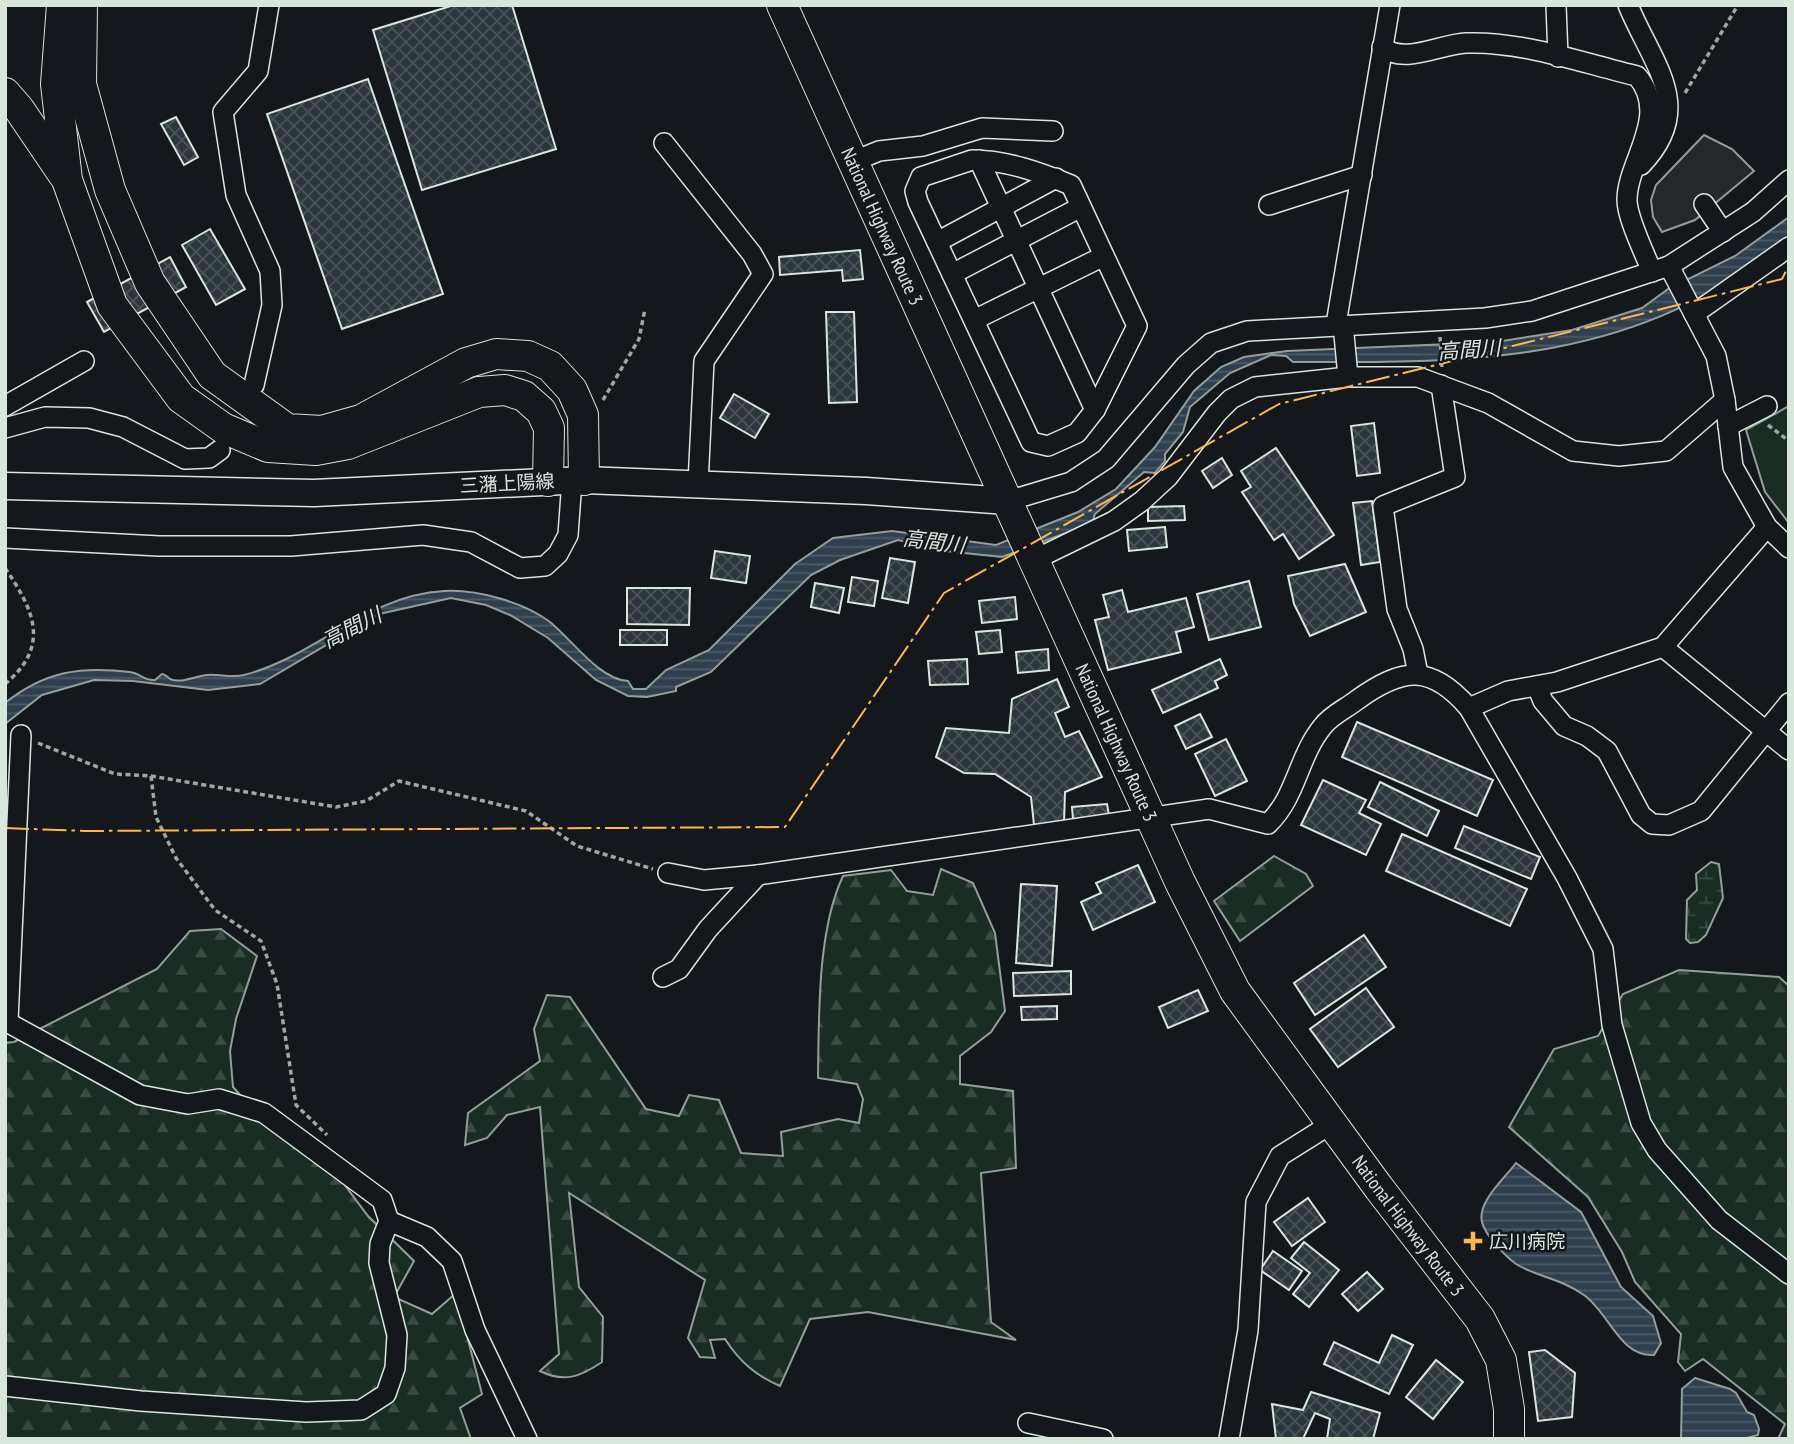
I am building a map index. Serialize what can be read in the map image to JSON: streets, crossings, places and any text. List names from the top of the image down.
{
  "streets": {
    "highway": ["National Highway Route 3"],
    "main road": ["三潴上陽線"]
  },
  "crossings": [
    ["National Highway Route 3", "三潴上陽線"]
  ],
  "water": ["高間川"],
  "places": {
    "health": ["広川病院"]
  }
}
